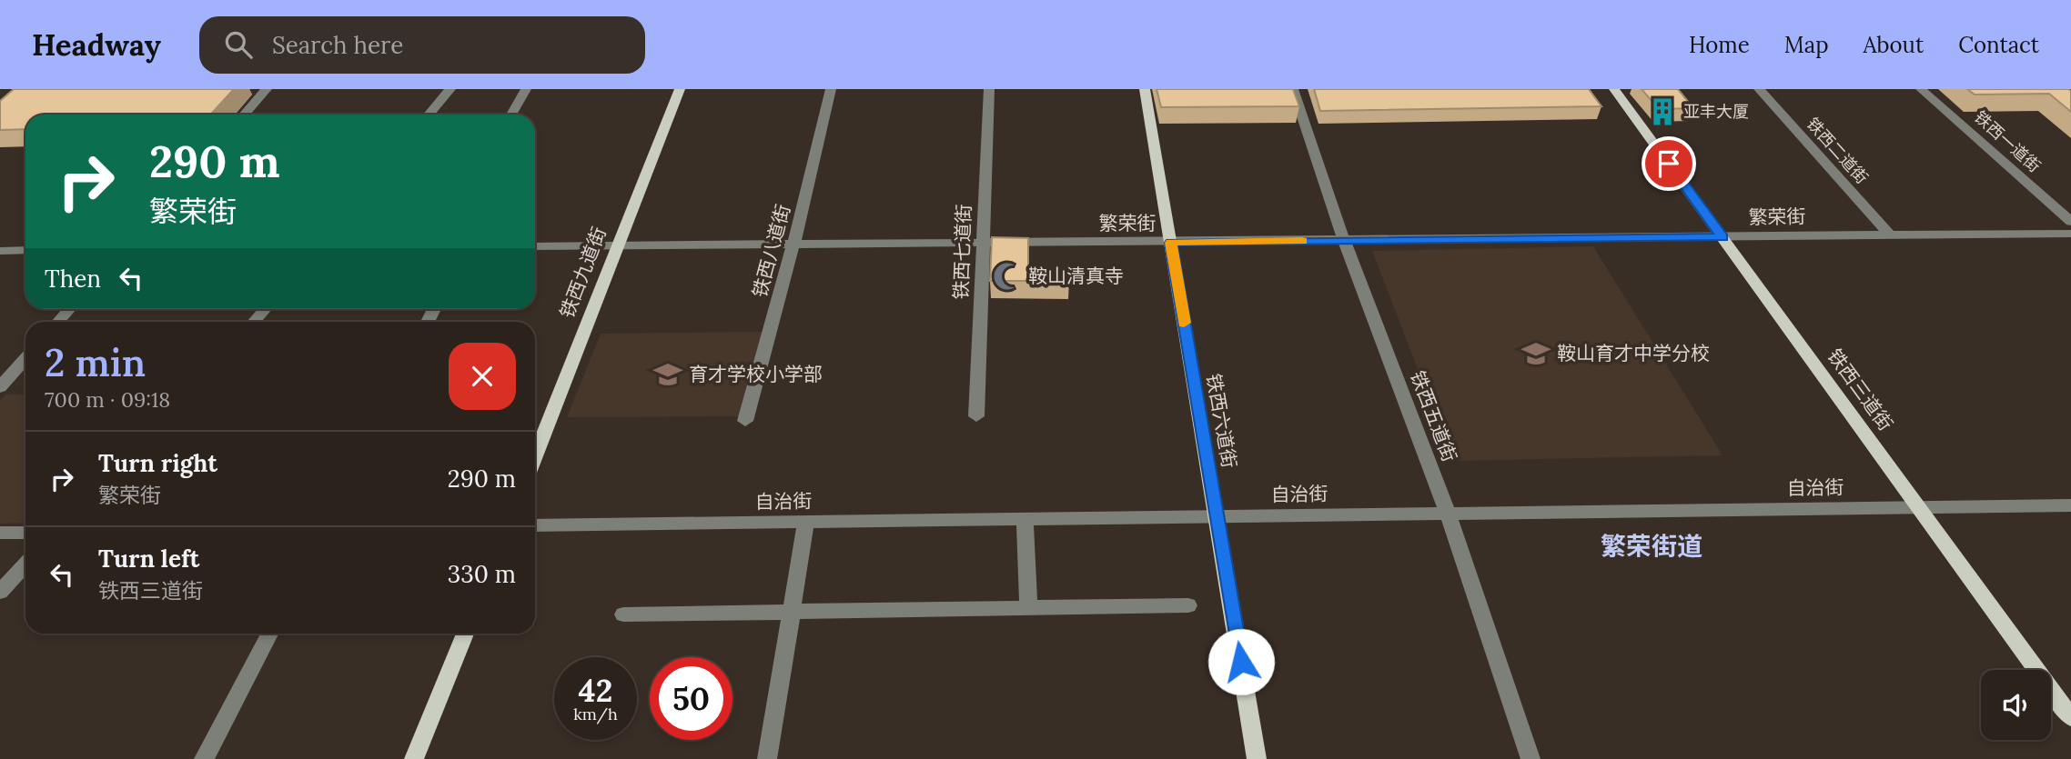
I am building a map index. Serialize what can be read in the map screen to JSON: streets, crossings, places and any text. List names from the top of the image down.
{
  "streets": {
    "main road": ["铁西九道街", "铁西三道街", "铁西六道街"],
    "street": [
      "铁西一道街",
      "铁西二道街",
      "繁荣街",
      "铁西八道街",
      "铁西七道街",
      "铁西五道街",
      "自治街"
    ]
  },
  "crossings": [
    ["铁西二道街", "繁荣街"],
    ["繁荣街", "铁西八道街"],
    ["繁荣街", "铁西七道街"],
    ["繁荣街", "铁西九道街"],
    ["繁荣街", "铁西三道街"],
    ["繁荣街", "铁西五道街"],
    ["繁荣街", "铁西六道街"],
    ["铁西三道街", "自治街"],
    ["铁西五道街", "自治街"],
    ["铁西六道街", "自治街"]
  ],
  "districts": ["繁荣街道"],
  "places": {
    "building": ["亚丰大厦"],
    "mosque": ["鞍山清真寺"],
    "school or university": ["鞍山育才中学分校", "育才学校小学部"]
  },
  "page": {
    "header": "Headway",
    "search": "Search here",
    "nav": [
      "Home",
      "Map",
      "About",
      "Contact"
    ],
    "turn": ["290 m", "繁荣街"],
    "then": "Then",
    "heading": ["2 min", "700 m · 09:18"],
    "list": [
      {
        "name": "Turn right",
        "note": "繁荣街",
        "value": "290 m"
      },
      {
        "name": "Turn left",
        "note": "铁西三道街",
        "value": "330 m"
      }
    ],
    "speed": "42 km/h",
    "limit": "50"
  }
}
